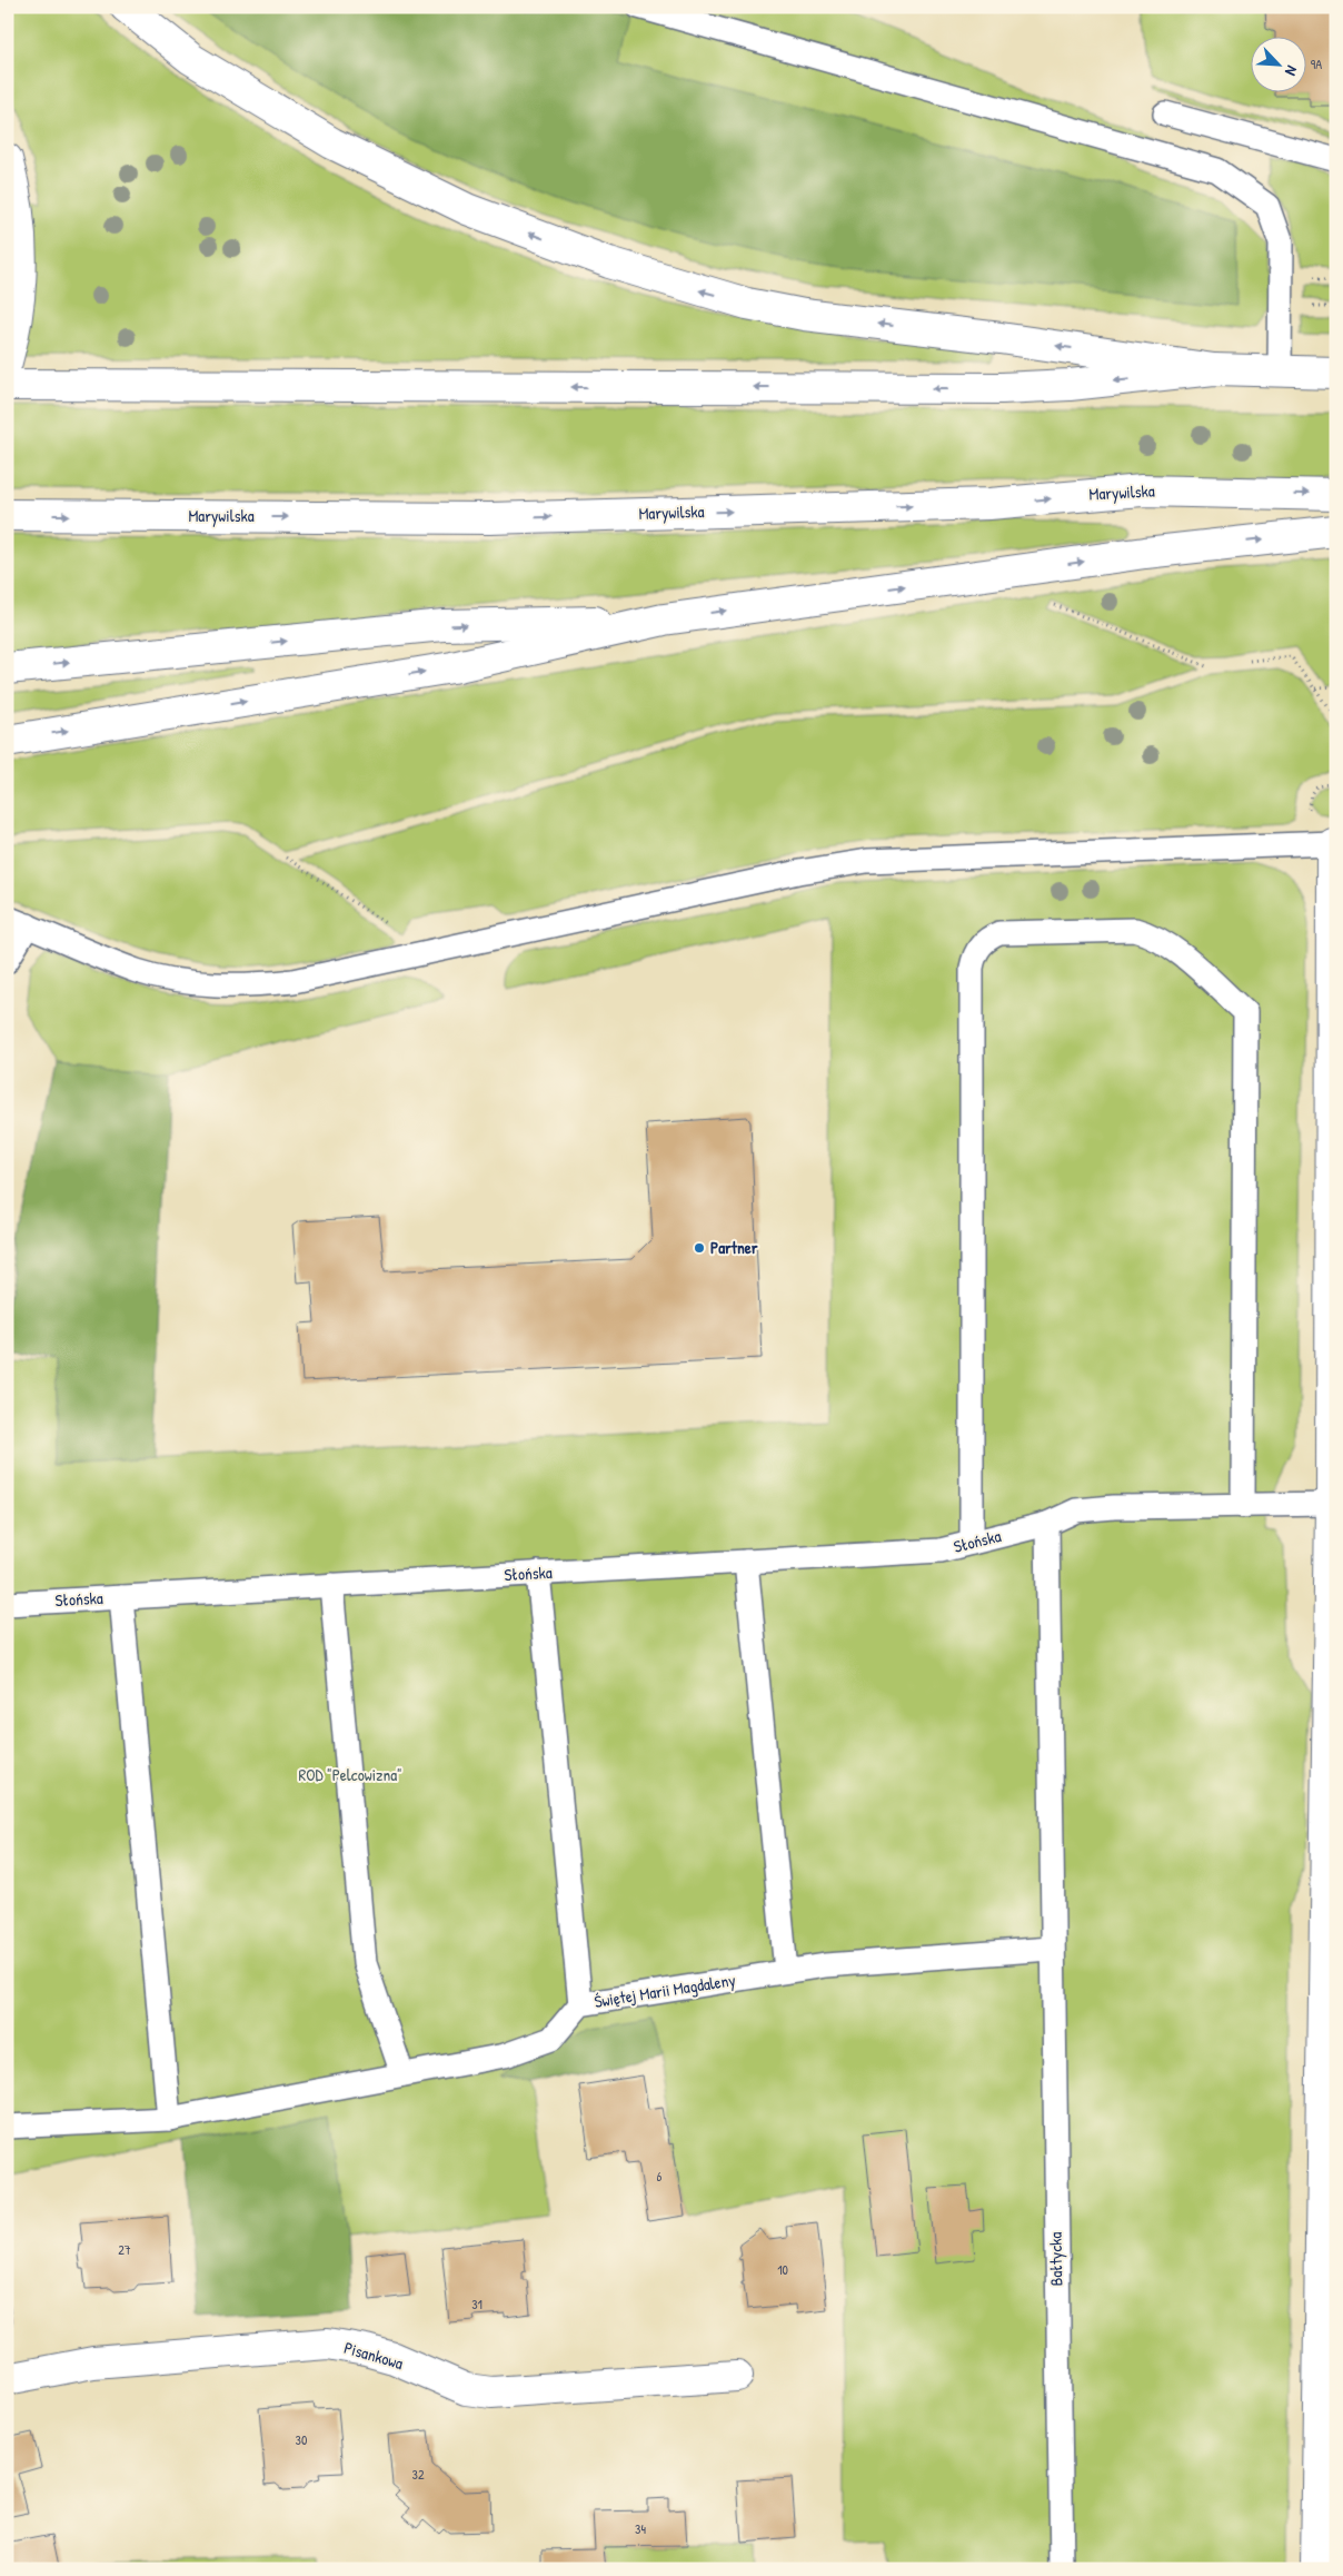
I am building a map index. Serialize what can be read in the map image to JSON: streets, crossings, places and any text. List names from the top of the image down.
{
  "streets": {
    "main road": ["Marywilska", "Pisankowa"],
    "lane": ["Słońska", "Świętej Marii Magdaleny", "Bałtycka"]
  },
  "crossings": [
    ["Słońska", "Bałtycka"],
    ["Świętej Marii Magdaleny", "Bałtycka"]
  ],
  "parks": ["ROD \"Pelcowizna\""],
  "places": ["Partner"],
  "house_numbers": [
    "9A",
    "6",
    "27",
    "10",
    "31",
    "30",
    "32",
    "34"
  ],
  "north": "bottom right"
}
